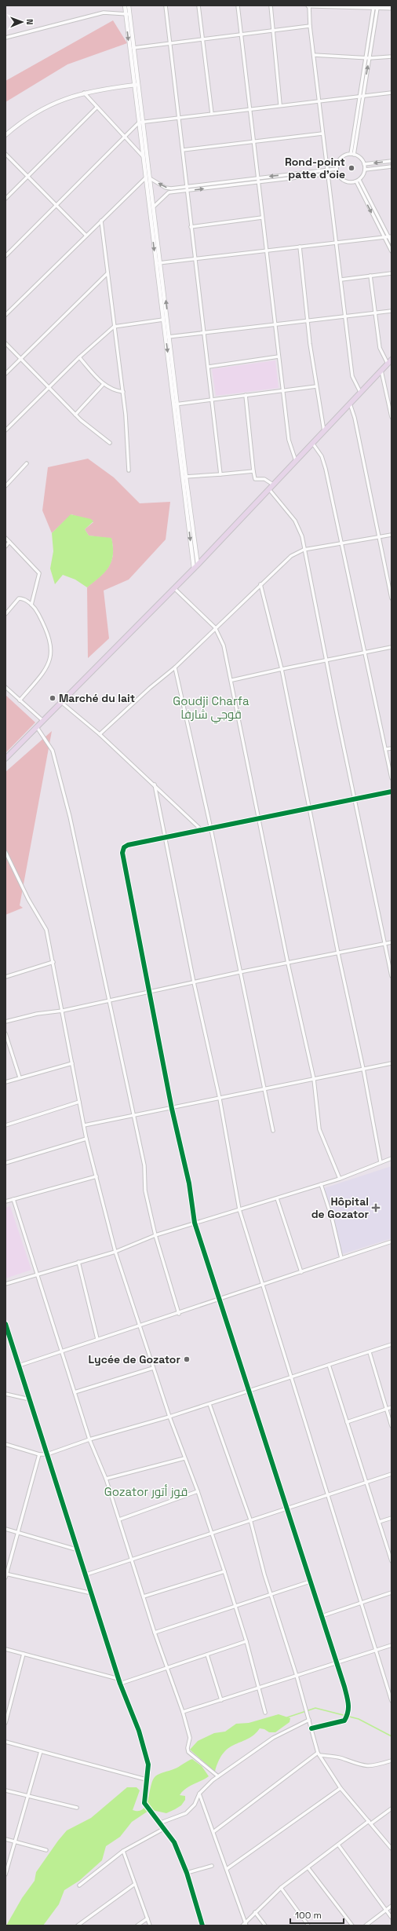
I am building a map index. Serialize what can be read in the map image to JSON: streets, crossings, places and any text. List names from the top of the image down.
{
  "districts": ["Goudji Charfa قوجي شارفا", "Gozator قوز أتور"],
  "places": {
    "other": ["Rond-point patte d'oie", "Marché du lait", "Lycée de Gozator"],
    "health": ["Hôpital de Gozator"]
  },
  "scale_bar": "100 m",
  "north": "right"
}
